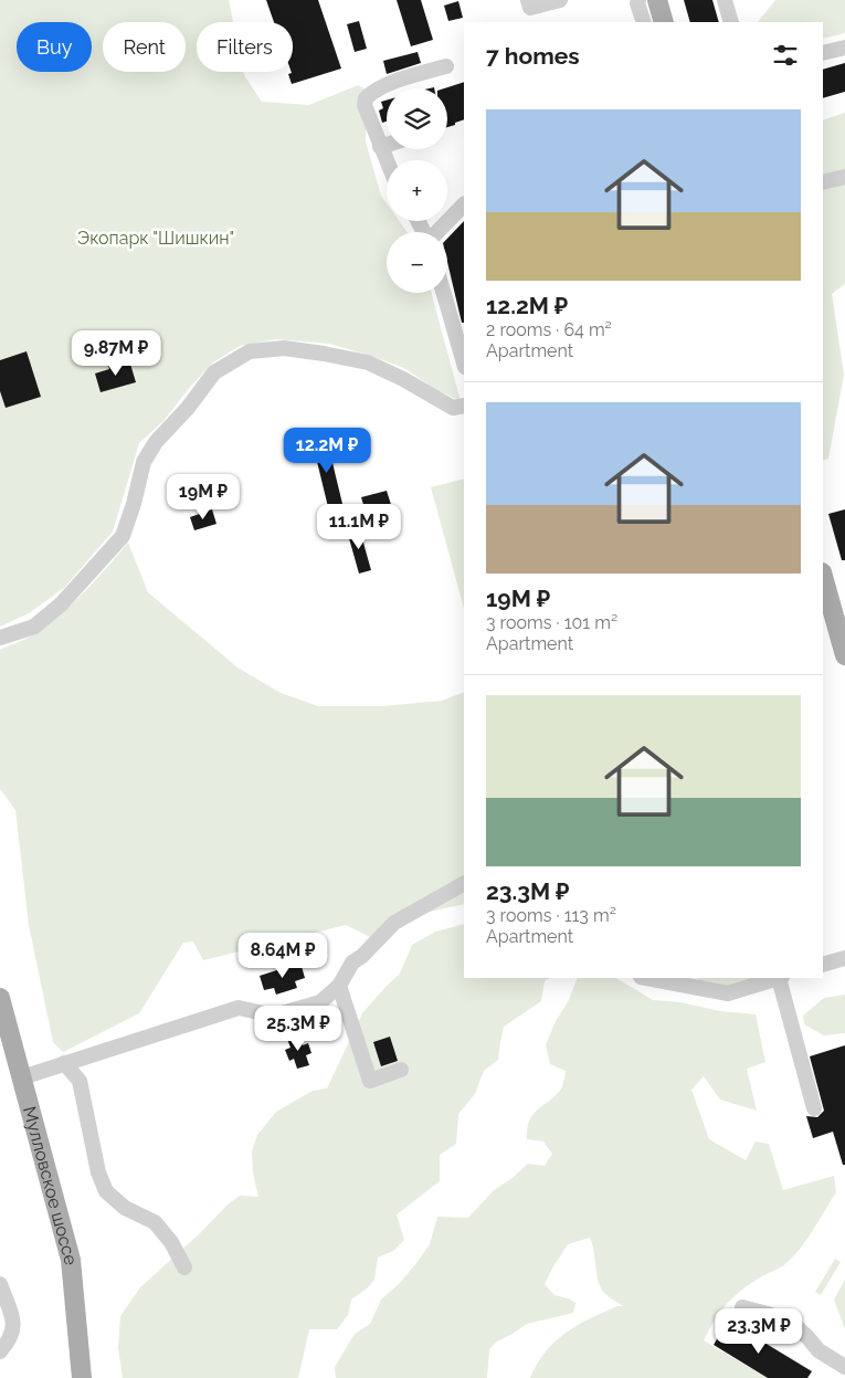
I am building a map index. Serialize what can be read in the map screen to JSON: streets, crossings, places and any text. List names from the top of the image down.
{
  "streets": {
    "main road": ["Мулловское шоссе"]
  },
  "parks": ["Экопарк \"Шишкин\""],
  "page": {
    "chip": ["Buy", "Rent", "Filters"],
    "heading": "7 homes",
    "map_buttons": ["+", "−"],
    "list": [
      {
        "name": "12.2M ₽",
        "note": "2 rooms · 64 m² · Apartment"
      },
      {
        "name": "19M ₽",
        "note": "3 rooms · 101 m² · Apartment"
      },
      {
        "name": "23.3M ₽",
        "note": "3 rooms · 113 m² · Apartment"
      }
    ],
    "price": [
      "9.87M ₽",
      "12.2M ₽",
      "19M ₽",
      "11.1M ₽",
      "8.64M ₽",
      "25.3M ₽",
      "23.3M ₽"
    ]
  }
}
